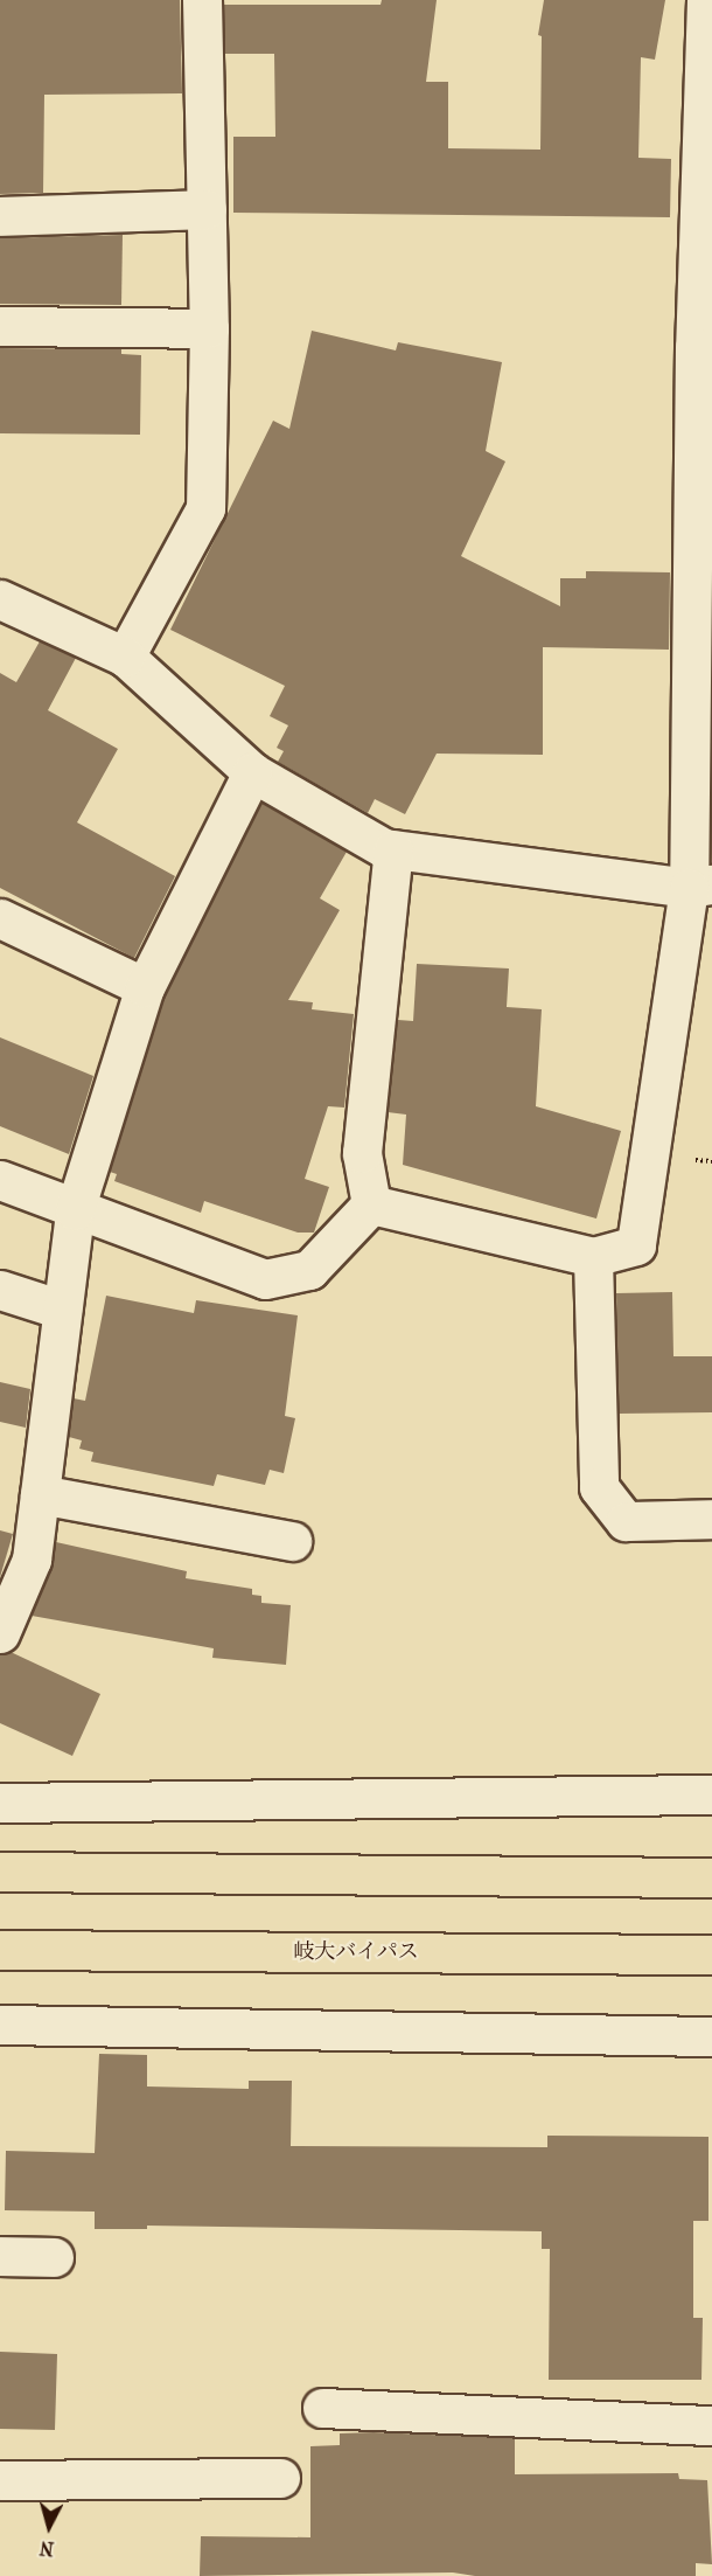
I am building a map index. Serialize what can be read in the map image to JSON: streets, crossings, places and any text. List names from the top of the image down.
{
  "streets": {
    "highway": ["岐大バイパス"]
  },
  "north": "bottom"
}
